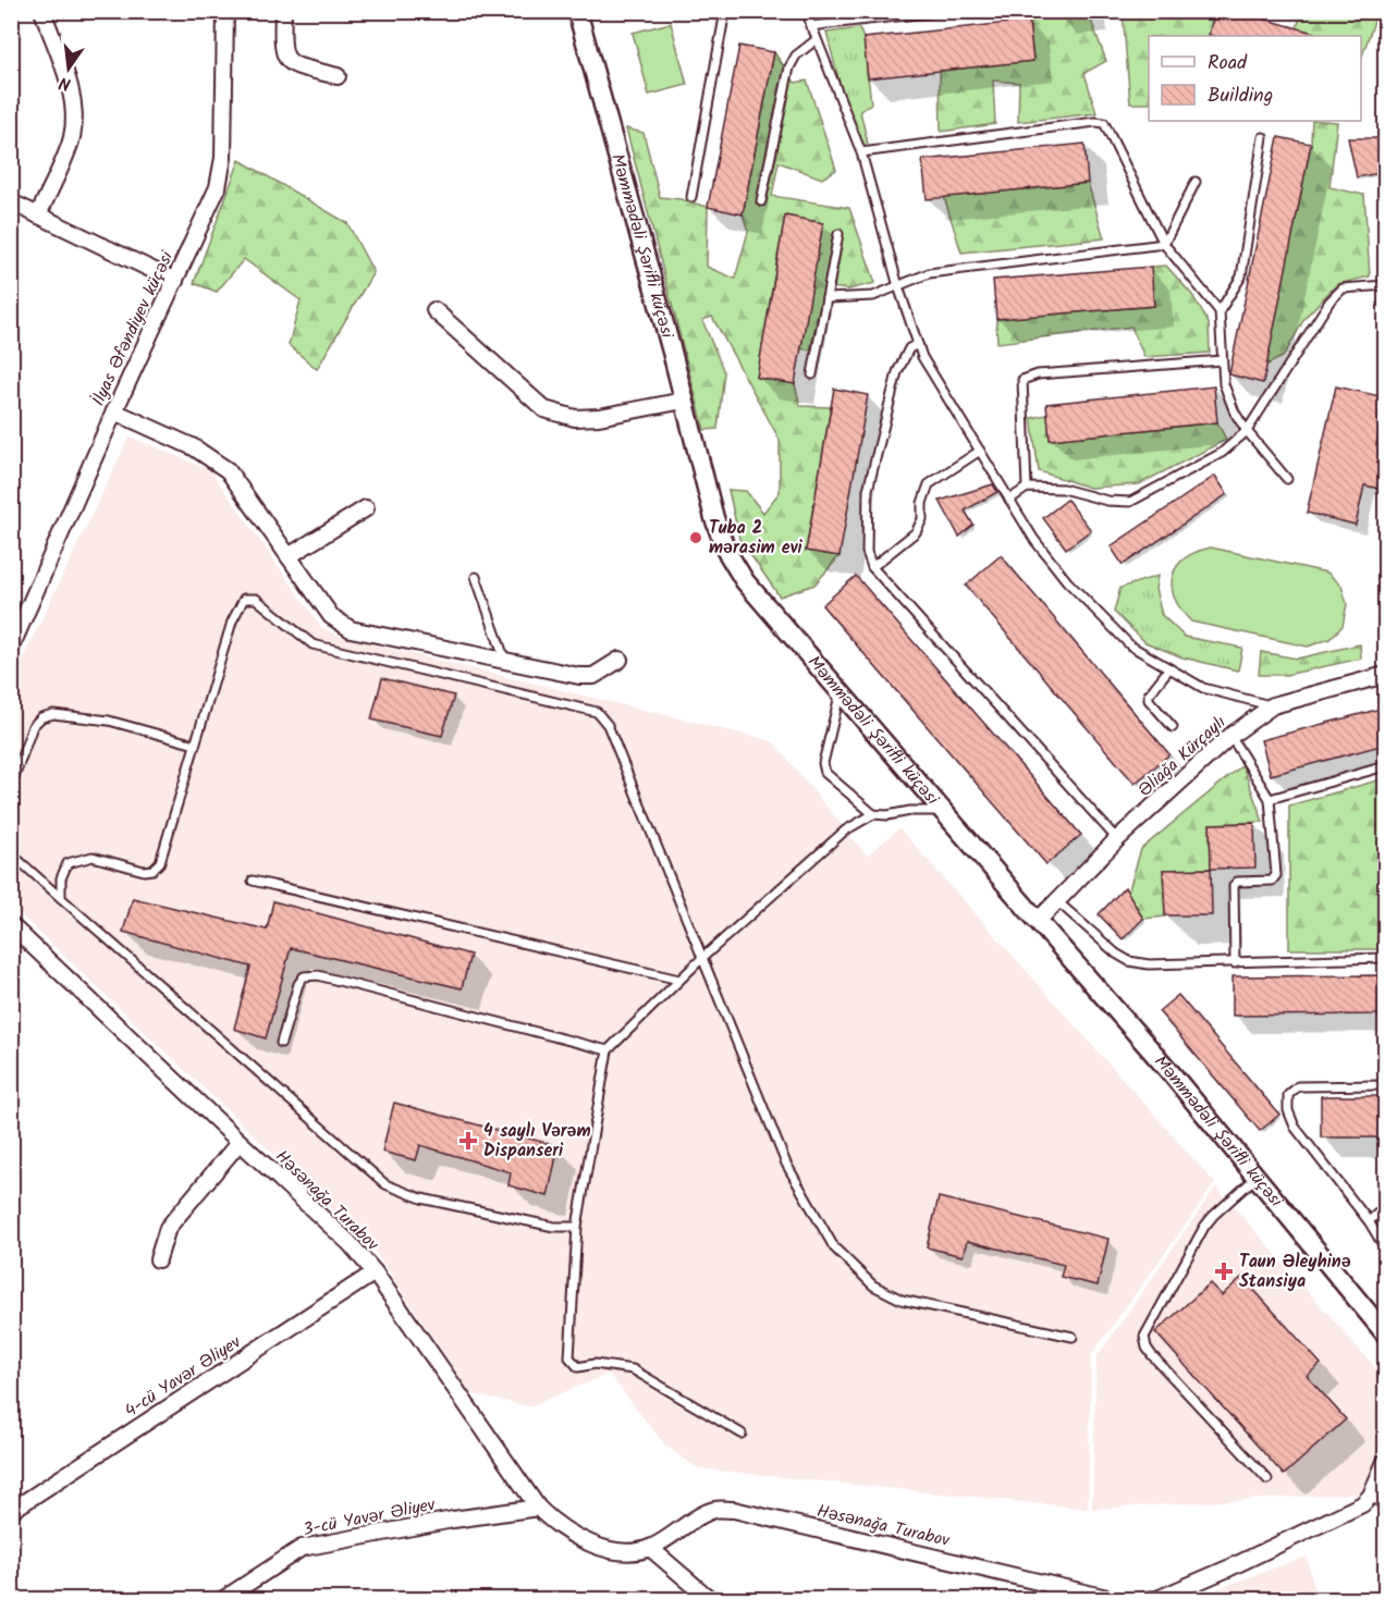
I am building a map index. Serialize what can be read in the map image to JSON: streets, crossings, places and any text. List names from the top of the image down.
{
  "streets": {
    "street": [
      "Məmmədəli Şərifli küçəsi",
      "İlyas Əfəndiyev küçəsi",
      "Əliağa Kürçaylı",
      "Həsənağa Turabov",
      "4-cü Yavər Əliyev",
      "3-cü Yavər Əliyev"
    ]
  },
  "crossings": [
    ["Məmmədəli Şərifli küçəsi", "Əliağa Kürçaylı"],
    ["Həsənağa Turabov", "4-cü Yavər Əliyev"],
    ["Həsənağa Turabov", "3-cü Yavər Əliyev"]
  ],
  "places": {
    "other": ["Tuba 2 mərasim evi"],
    "health": ["4 saylı Vərəm Dispanseri", "Taun Əleyhinə Stansiya"]
  },
  "legend": ["Road", "Building"],
  "north": "bottom"
}
